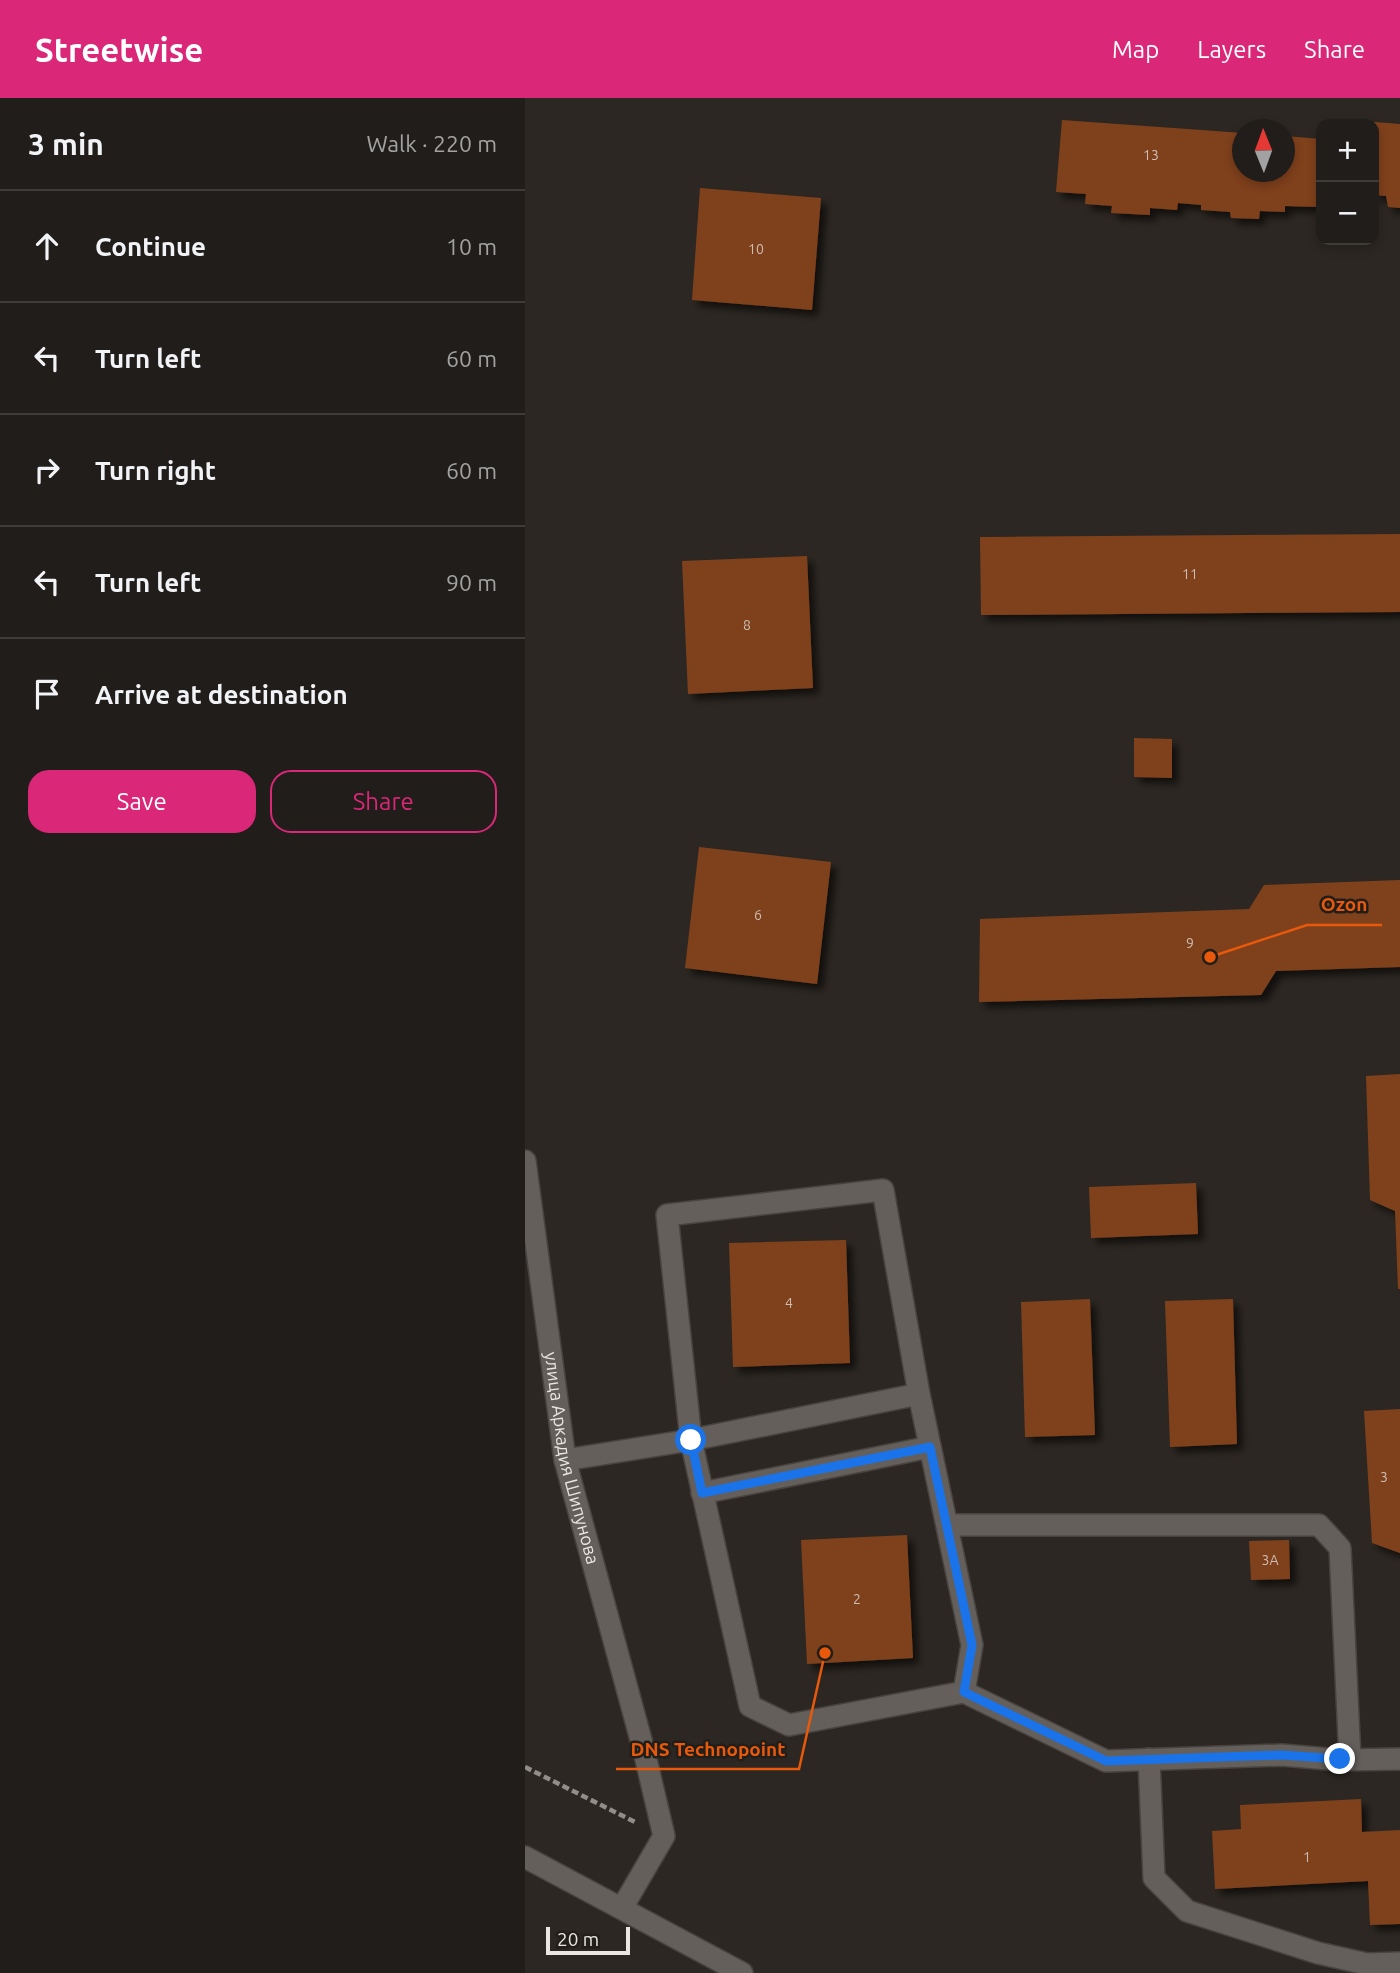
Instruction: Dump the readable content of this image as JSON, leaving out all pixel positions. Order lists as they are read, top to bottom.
{
  "streets": {
    "street": ["улица Аркадия Шипунова"]
  },
  "places": ["Ozon", "DNS Technopoint"],
  "house_numbers": [
    "13",
    "10",
    "11",
    "8",
    "6",
    "9",
    "4",
    "3",
    "3А",
    "2",
    "1"
  ],
  "scale_bar": "20 m",
  "north": "top",
  "page": {
    "header": "Streetwise",
    "nav": ["Map", "Layers", "Share"],
    "heading": ["3 min", "Walk · 220 m"],
    "map_buttons": ["+", "−"],
    "list": [
      ["Continue", "10 m"],
      ["Turn left", "60 m"],
      ["Turn right", "60 m"],
      ["Turn left", "90 m"],
      "Arrive at destination"
    ],
    "buttons": ["Save", "Share"],
    "scale": "20 m"
  }
}
